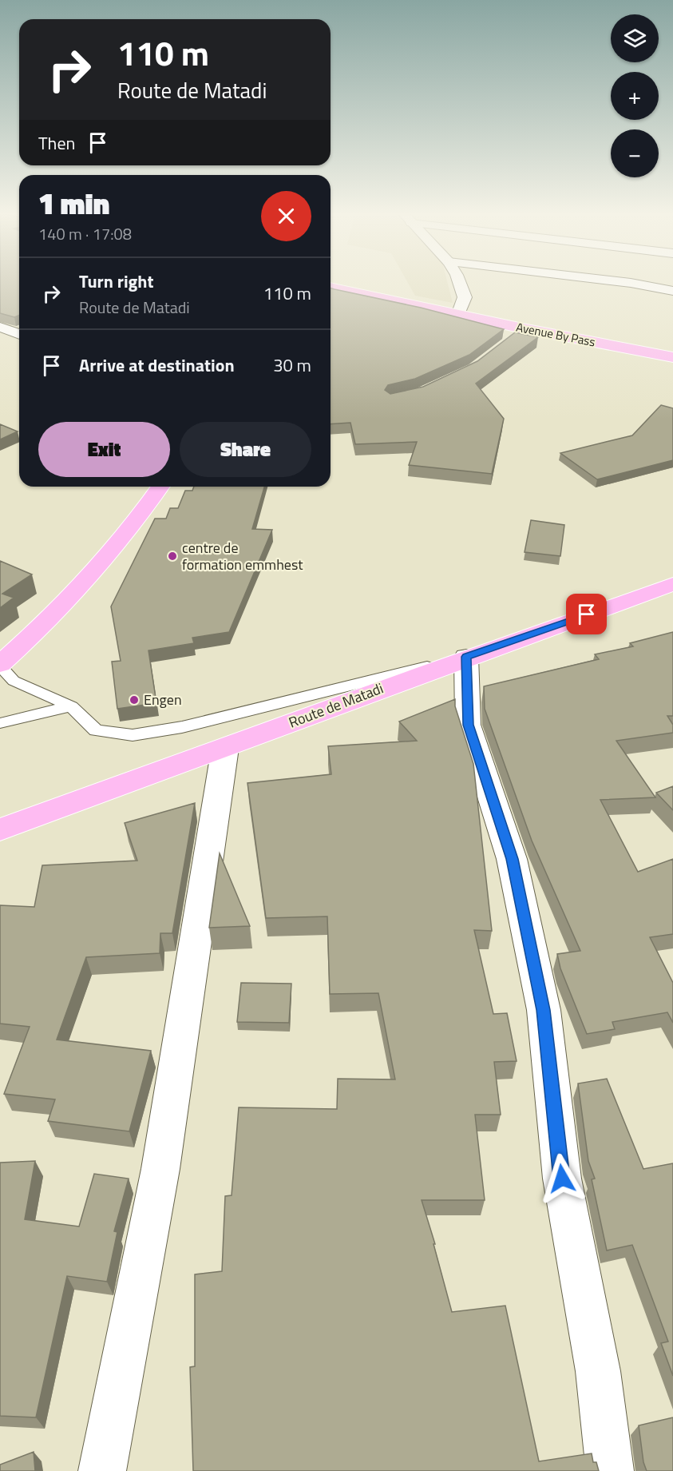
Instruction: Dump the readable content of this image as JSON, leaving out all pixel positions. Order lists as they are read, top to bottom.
{
  "streets": {
    "highway": ["Avenue By Pass", "Route de Matadi"]
  },
  "places": ["centre de formation emmhest", "Engen"],
  "page": {
    "map_buttons": ["+", "−"],
    "turn": ["110 m", "Route de Matadi"],
    "then": "Then",
    "heading": ["1 min", "140 m · 17:08"],
    "list": [
      {
        "name": "Turn right",
        "note": "Route de Matadi",
        "value": "110 m"
      },
      {
        "name": "Arrive at destination",
        "value": "30 m"
      }
    ],
    "buttons": ["Exit", "Share"]
  }
}
